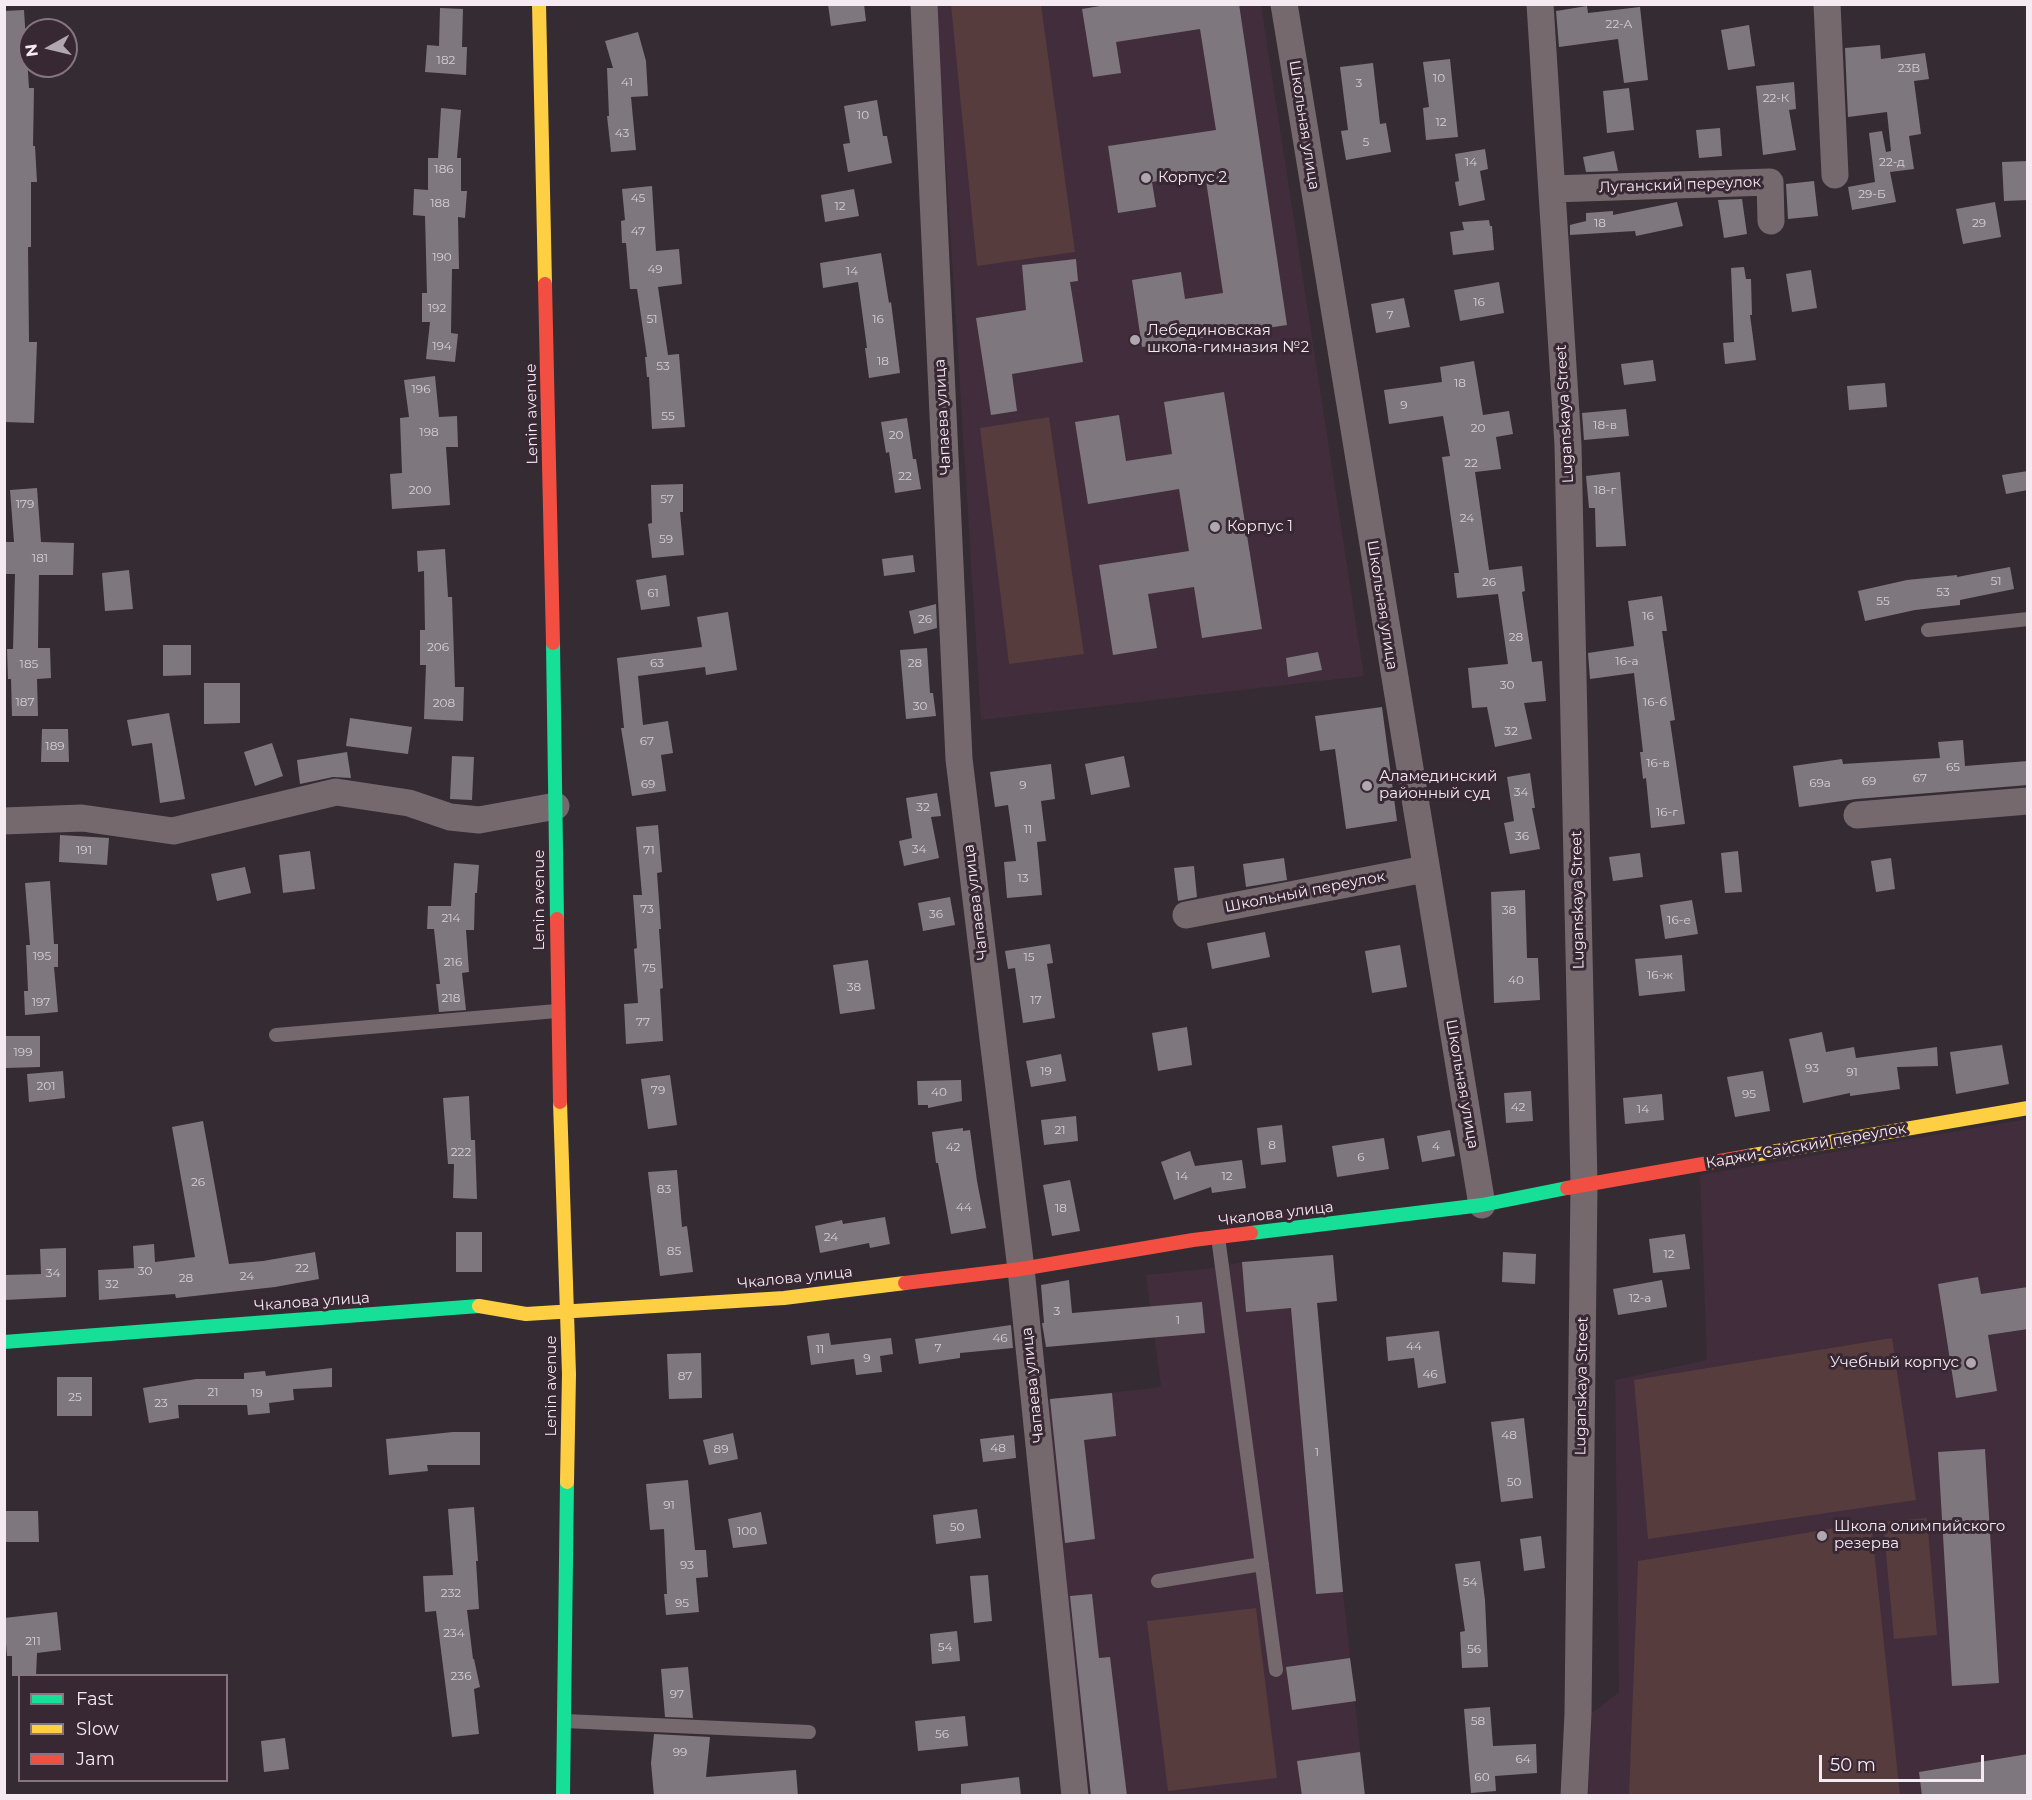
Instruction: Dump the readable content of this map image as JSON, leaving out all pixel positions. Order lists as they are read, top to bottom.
{
  "streets": {
    "street": [
      "Школьная улица",
      "Луганский переулок",
      "Lenin avenue",
      "Luganskaya Street",
      "Чапаева улица",
      "Школьный переулок",
      "Каджи-Сайский переулок",
      "Чкалова улица"
    ]
  },
  "crossings": [
    ["Школьная улица", "Школьный переулок"],
    ["Школьная улица", "Чкалова улица"],
    ["Луганский переулок", "Luganskaya Street"],
    ["Lenin avenue", "Чкалова улица"],
    ["Luganskaya Street", "Каджи-Сайский переулок"],
    ["Luganskaya Street", "Чкалова улица"],
    ["Чапаева улица", "Чкалова улица"],
    ["Каджи-Сайский переулок", "Чкалова улица"]
  ],
  "places": [
    "Корпус 2",
    "Лебединовская школа-гимназия №2",
    "Корпус 1",
    "Аламединский районный суд",
    "Учебный корпус",
    "Школа олимпийского резерва"
  ],
  "house_numbers": [
    "22-А",
    "182",
    "23В",
    "10",
    "41",
    "3",
    "22-К",
    "10",
    "12",
    "43",
    "5",
    "14",
    "22-д",
    "186",
    "29-Б",
    "45",
    "188",
    "12",
    "18",
    "29",
    "47",
    "190",
    "49",
    "14",
    "16",
    "192",
    "7",
    "51",
    "16",
    "194",
    "18",
    "53",
    "18",
    "196",
    "9",
    "55",
    "18-в",
    "20",
    "198",
    "20",
    "22",
    "22",
    "200",
    "18-г",
    "57",
    "179",
    "24",
    "59",
    "181",
    "51",
    "26",
    "53",
    "61",
    "55",
    "16",
    "26",
    "28",
    "206",
    "16-a",
    "63",
    "28",
    "185",
    "30",
    "187",
    "16-б",
    "208",
    "30",
    "32",
    "67",
    "189",
    "16-в",
    "65",
    "67",
    "69",
    "69a",
    "69",
    "9",
    "34",
    "32",
    "16-г",
    "11",
    "36",
    "34",
    "191",
    "71",
    "13",
    "73",
    "38",
    "36",
    "214",
    "16-е",
    "195",
    "15",
    "216",
    "75",
    "16-ж",
    "40",
    "38",
    "218",
    "17",
    "197",
    "77",
    "199",
    "93",
    "19",
    "91",
    "201",
    "79",
    "40",
    "95",
    "42",
    "14",
    "21",
    "8",
    "4",
    "42",
    "222",
    "6",
    "14",
    "12",
    "26",
    "83",
    "44",
    "18",
    "24",
    "85",
    "12",
    "22",
    "30",
    "34",
    "24",
    "28",
    "32",
    "12-а",
    "3",
    "1",
    "46",
    "44",
    "7",
    "11",
    "9",
    "46",
    "87",
    "21",
    "19",
    "25",
    "23",
    "48",
    "48",
    "89",
    "1",
    "50",
    "91",
    "50",
    "100",
    "93",
    "54",
    "232",
    "95",
    "234",
    "211",
    "54",
    "56",
    "236",
    "97",
    "58",
    "56",
    "99",
    "64",
    "60"
  ],
  "legend": ["Fast", "Slow", "Jam"],
  "scale_bar": "50 m",
  "north": "left"
}
